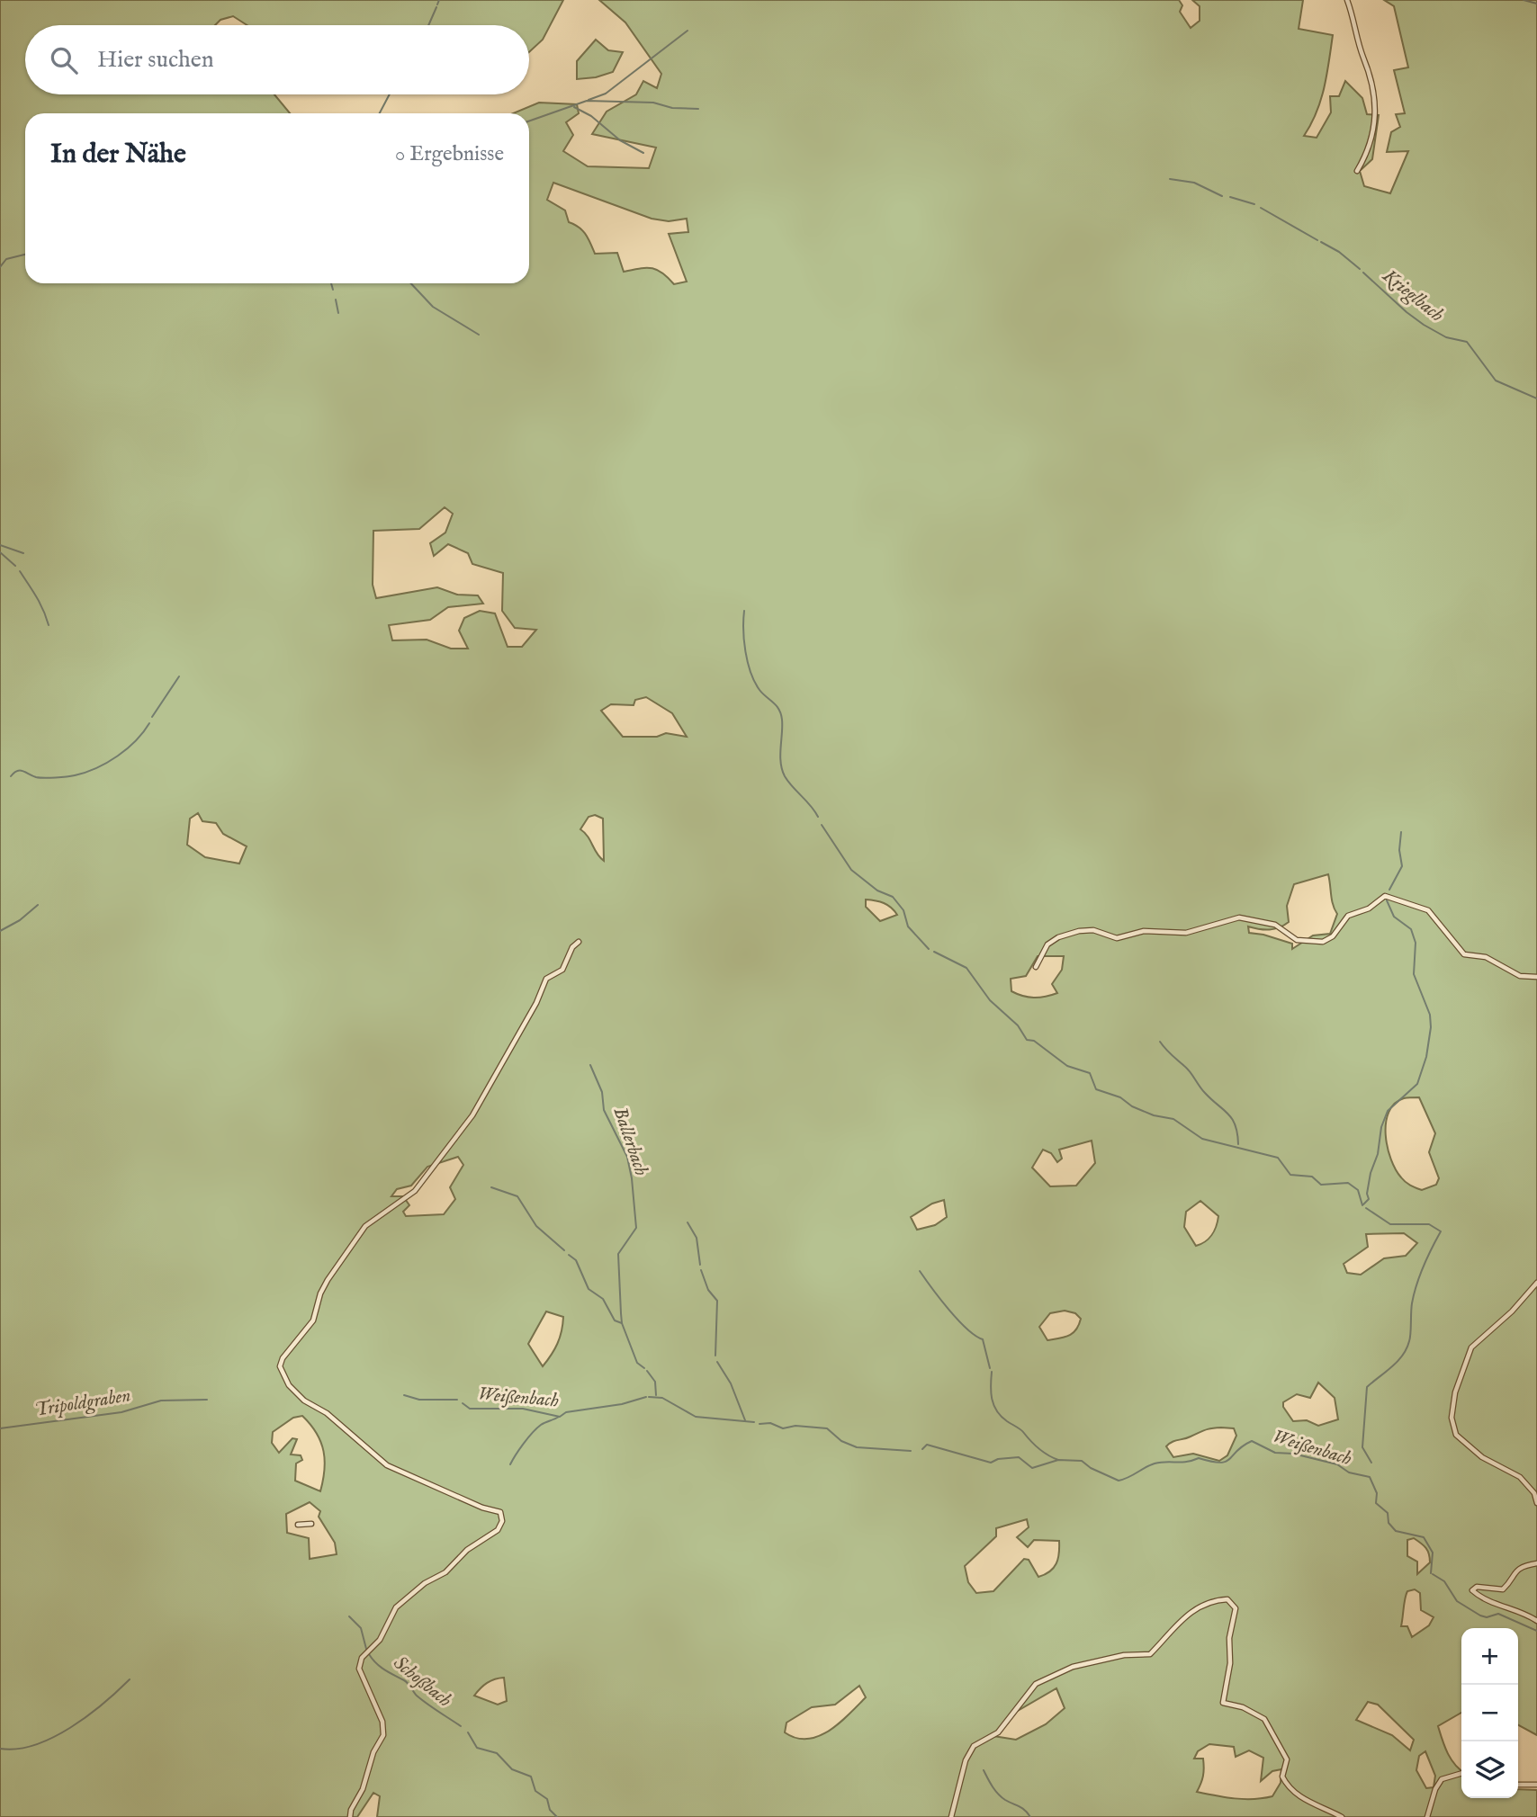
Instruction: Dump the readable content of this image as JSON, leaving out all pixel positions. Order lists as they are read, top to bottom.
{
  "water": [
    "Krieglbach",
    "Ballerbach",
    "Weißenbach",
    "Tripoldgraben",
    "Schoßbach"
  ],
  "page": {
    "search": "Hier suchen",
    "heading": ["In der Nähe", "0 Ergebnisse"],
    "map_buttons": ["+", "−"]
  }
}
